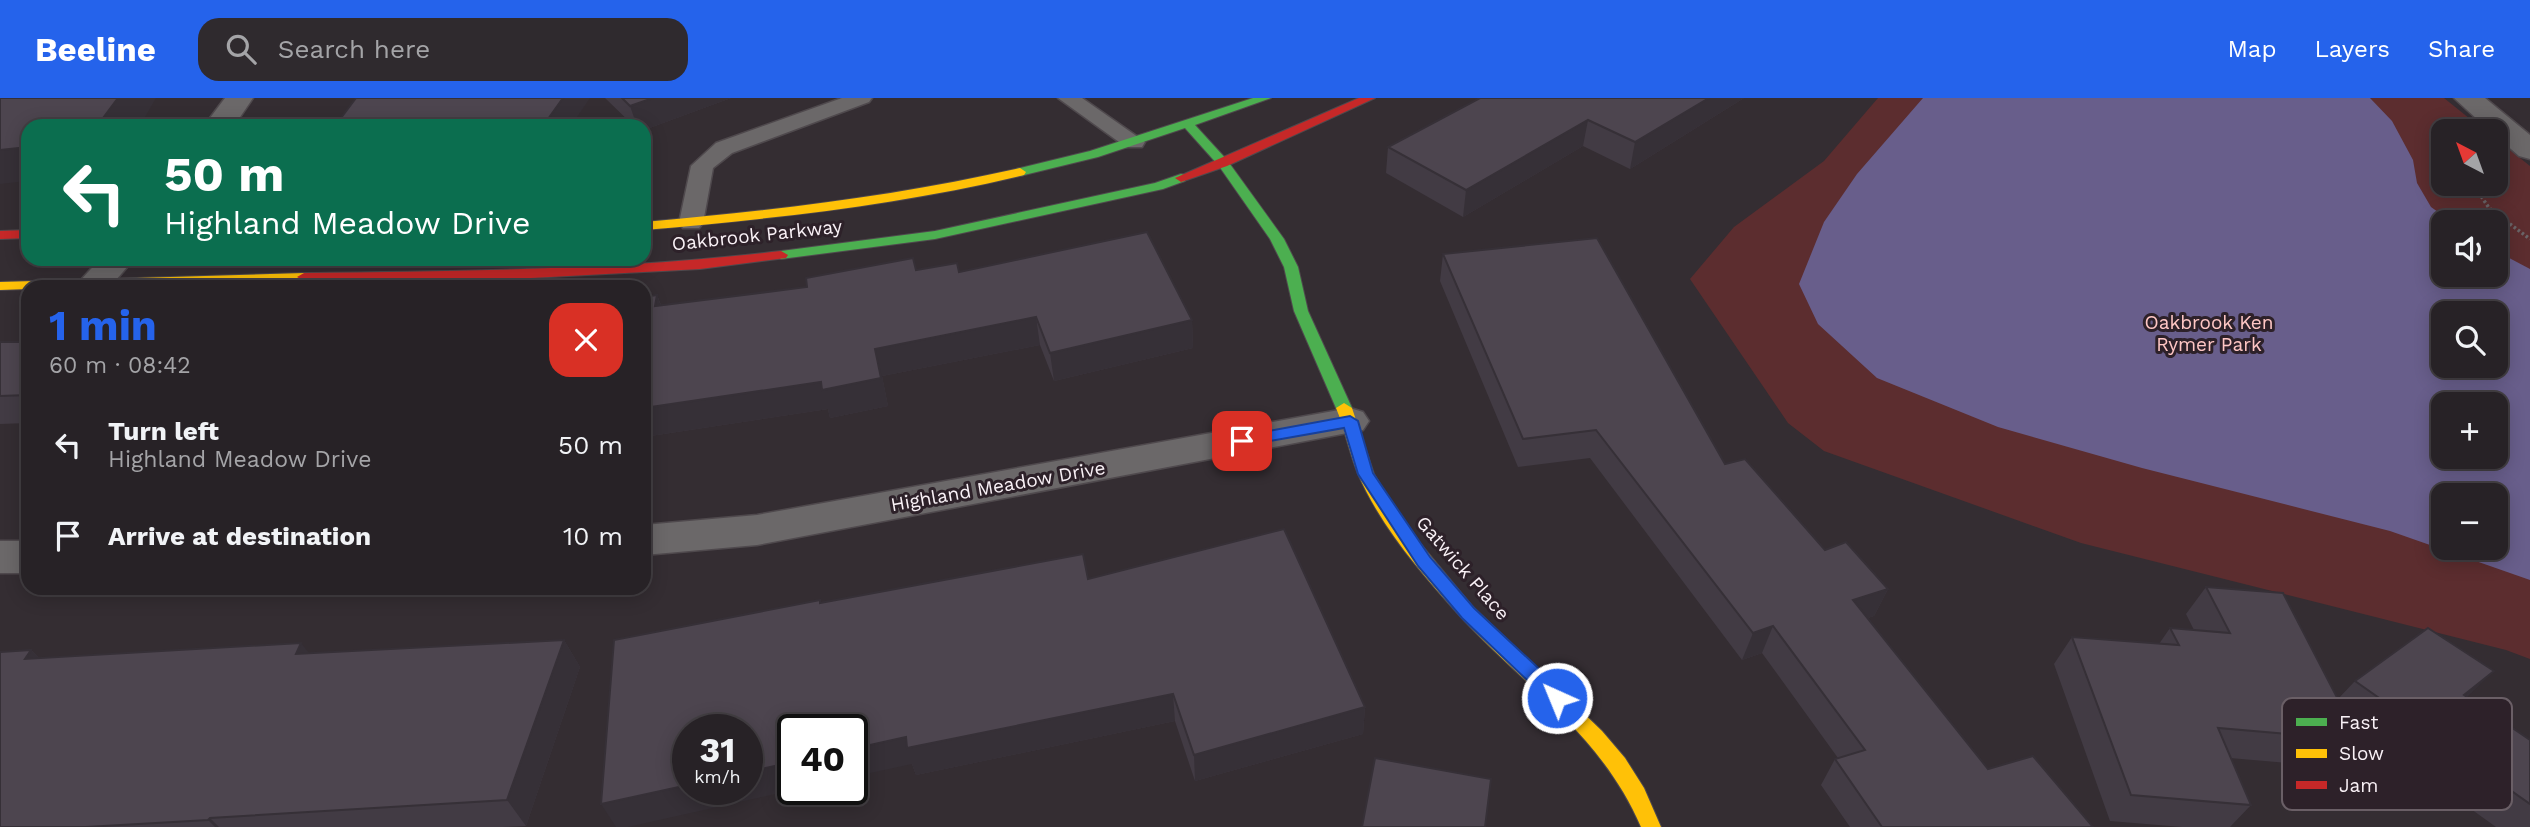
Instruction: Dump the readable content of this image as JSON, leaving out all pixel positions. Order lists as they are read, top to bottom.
{
  "streets": {
    "street": ["Oakbrook Parkway", "Highland Meadow Drive", "Gatwick Place"]
  },
  "crossings": [
    ["Oakbrook Parkway", "Gatwick Place"],
    ["Highland Meadow Drive", "Gatwick Place"]
  ],
  "parks": ["Oakbrook Ken Rymer Park"],
  "legend": ["Fast", "Slow", "Jam"],
  "north": "top left",
  "page": {
    "header": "Beeline",
    "search": "Search here",
    "nav": ["Map", "Layers", "Share"],
    "map_buttons": ["+", "−"],
    "turn": ["50 m", "Highland Meadow Drive"],
    "heading": ["1 min", "60 m · 08:42"],
    "list": [
      {
        "name": "Turn left",
        "note": "Highland Meadow Drive",
        "value": "50 m"
      },
      {
        "name": "Arrive at destination",
        "value": "10 m"
      }
    ],
    "speed": "31 km/h",
    "limit": "40"
  }
}
